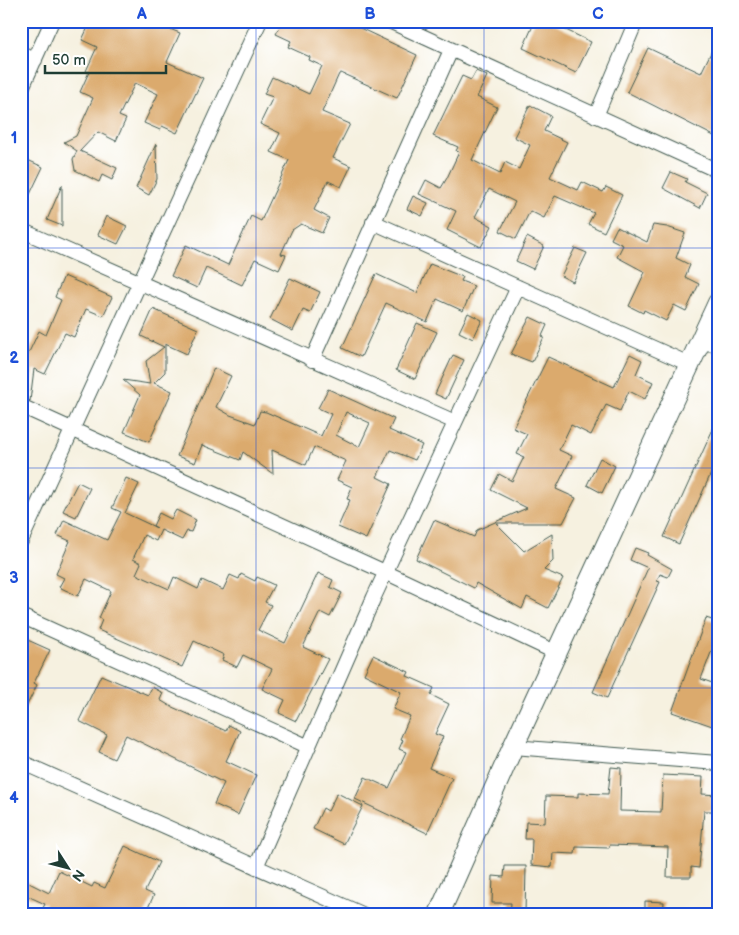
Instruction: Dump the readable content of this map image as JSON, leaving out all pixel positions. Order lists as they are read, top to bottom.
{
  "scale_bar": "50 m",
  "north": "bottom right",
  "grid": {
    "columns": ["A", "B", "C"],
    "rows": [
      "1",
      "2",
      "3",
      "4"
    ]
  }
}
